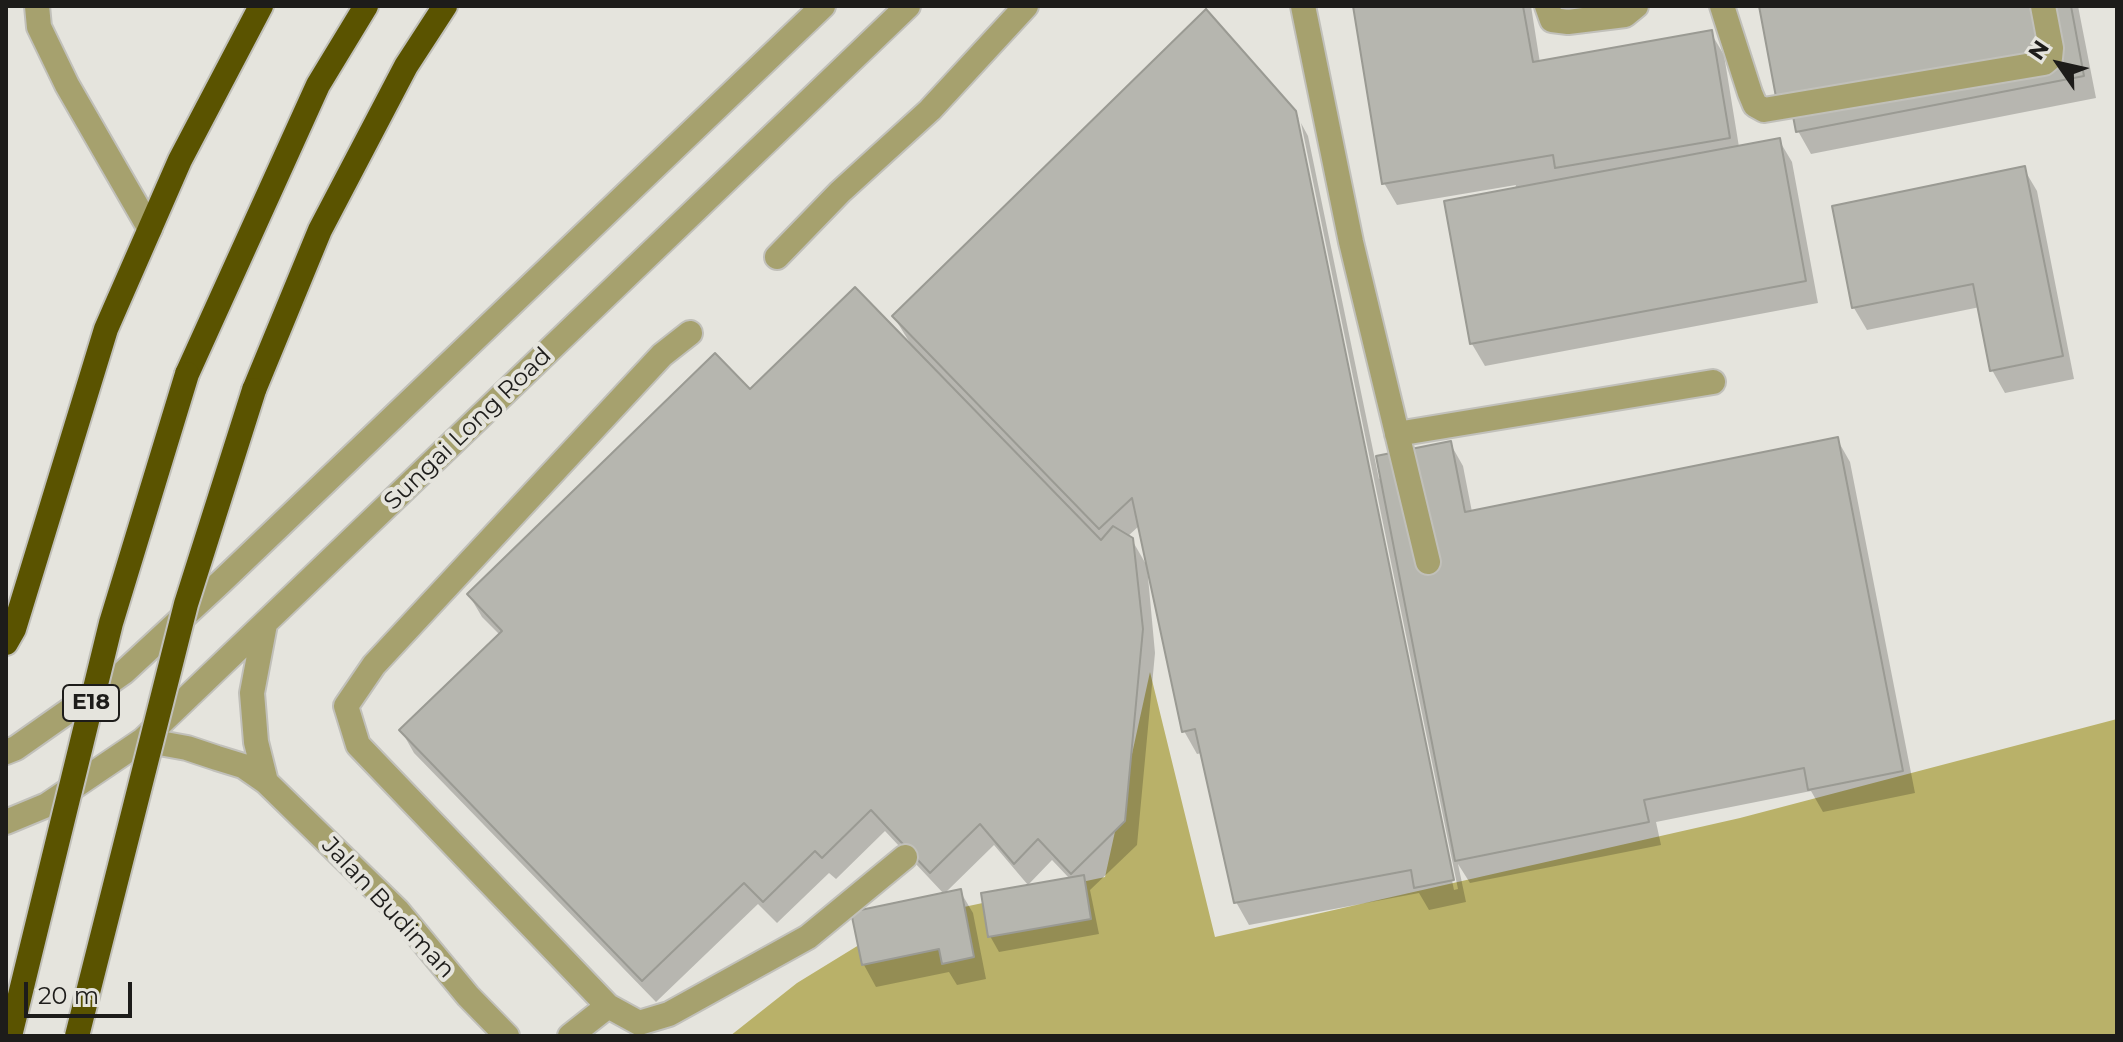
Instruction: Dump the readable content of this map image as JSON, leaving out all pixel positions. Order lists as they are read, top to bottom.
{
  "streets": {
    "highway": ["E18"],
    "street": ["Sungai Long Road", "Jalan Budiman"]
  },
  "crossings": [
    ["Sungai Long Road", "Jalan Budiman"]
  ],
  "scale_bar": "20 m",
  "north": "top left"
}
